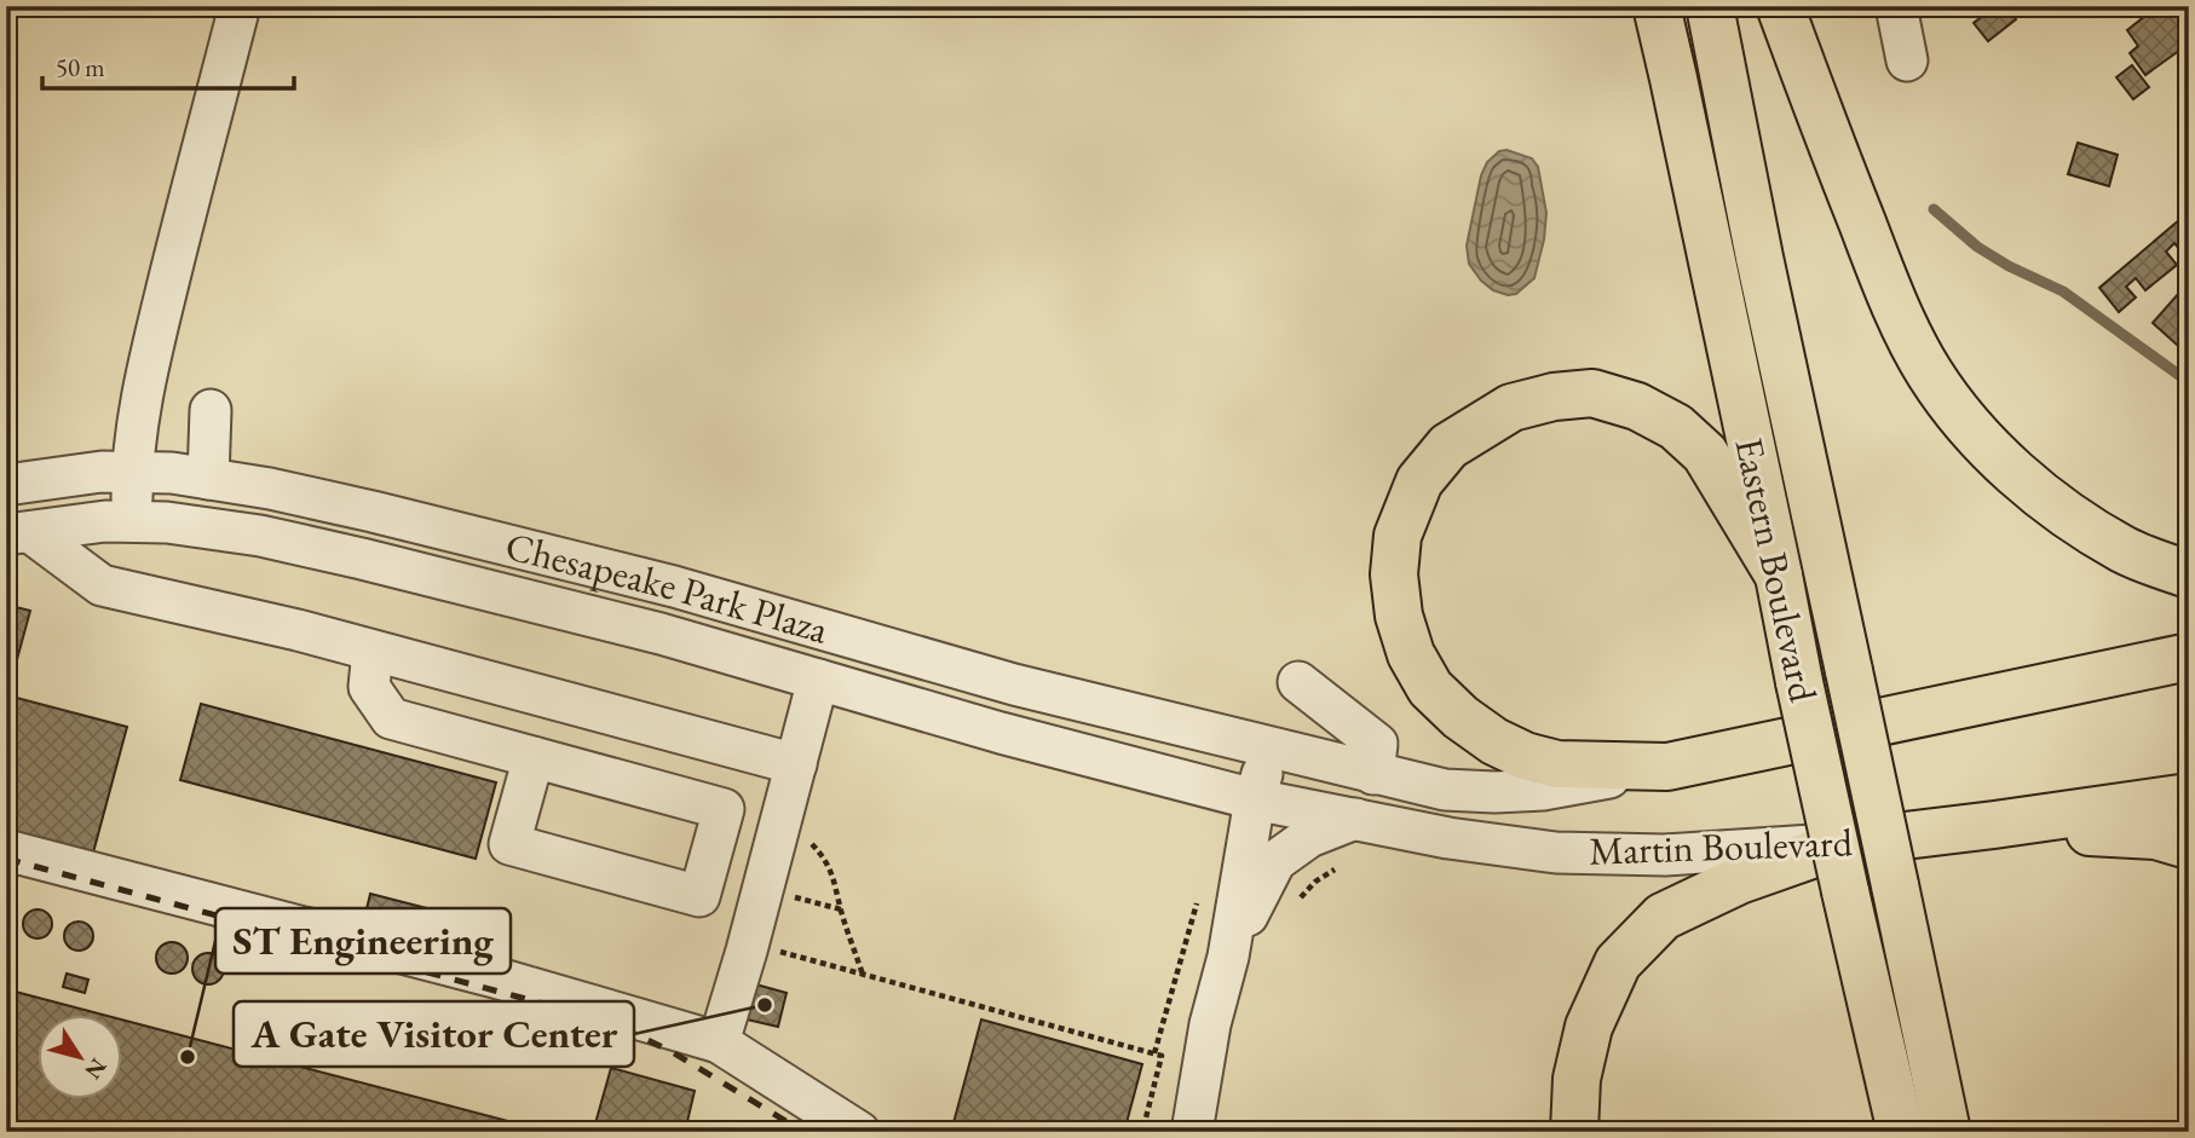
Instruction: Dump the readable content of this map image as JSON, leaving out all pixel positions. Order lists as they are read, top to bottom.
{
  "streets": {
    "main road": ["Eastern Boulevard", "Martin Boulevard"],
    "street": ["Chesapeake Park Plaza"]
  },
  "crossings": [
    ["Chesapeake Park Plaza", "Martin Boulevard"]
  ],
  "places": ["A Gate Visitor Center", "ST Engineering"],
  "scale_bar": "50 m",
  "north": "bottom right"
}
